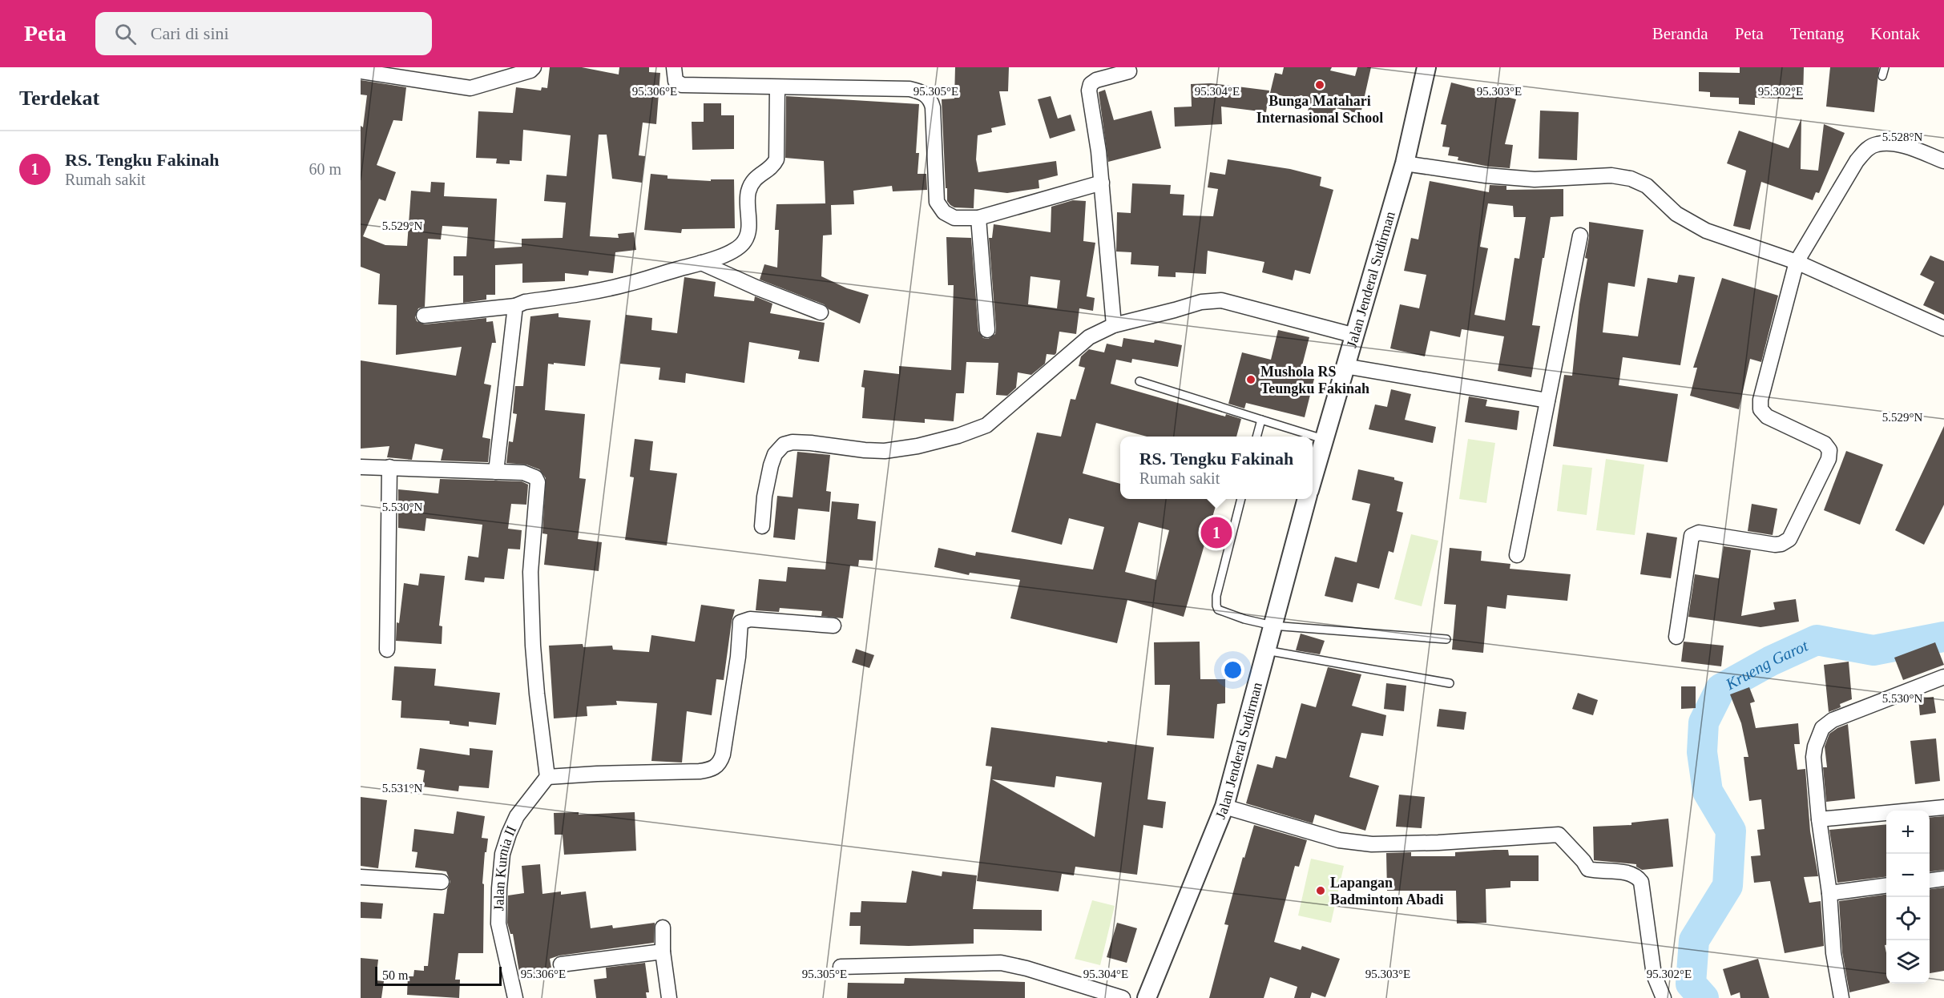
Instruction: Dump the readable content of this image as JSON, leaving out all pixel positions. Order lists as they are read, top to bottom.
{
  "streets": {
    "street": ["Jalan Jenderal Sudirman", "Jalan Kurnia II"]
  },
  "water": ["Krueng Garot"],
  "places": ["Bunga Matahari Internasional School", "Mushola RS Teungku Fakinah", "Lapangan Badmintom Abadi"],
  "scale_bar": "50 m",
  "page": {
    "header": "Peta",
    "search": "Cari di sini",
    "nav": [
      "Beranda",
      "Peta",
      "Tentang",
      "Kontak"
    ],
    "heading": "Terdekat",
    "list": [
      {
        "mark": "1",
        "name": "RS. Tengku Fakinah",
        "note": "Rumah sakit",
        "value": "60 m"
      }
    ],
    "popup": ["RS. Tengku Fakinah", "Rumah sakit"],
    "pins": "1",
    "map_buttons": ["+", "−"],
    "scale": "50 m"
  },
  "coordinates": [
    "95.306°E",
    "95.305°E",
    "95.304°E",
    "95.303°E",
    "95.302°E",
    "5.528°N",
    "5.529°N",
    "5.530°N",
    "5.531°N"
  ]
}
